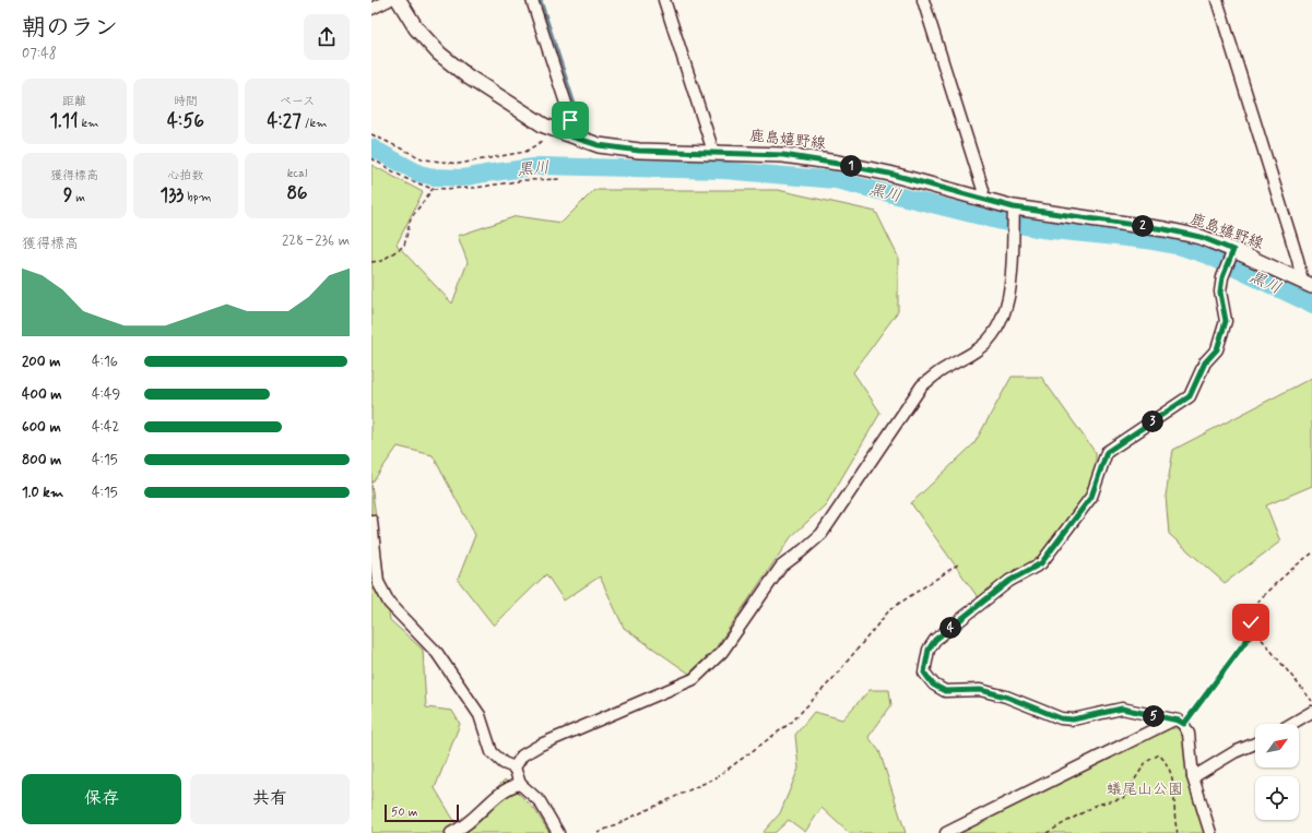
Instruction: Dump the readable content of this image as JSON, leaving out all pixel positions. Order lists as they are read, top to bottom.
{
  "streets": {
    "main road": ["鹿島嬉野線"]
  },
  "water": ["黒川"],
  "parks": ["蟻尾山公園"],
  "scale_bar": "50 m",
  "north": "top right",
  "page": {
    "heading": ["朝のラン", "07:48"],
    "stats": [
      ["距離", "1.11 km"],
      ["時間", "4:56"],
      ["ペース", "4:27 /km"],
      ["獲得標高", "9 m"],
      ["心拍数", "133 bpm"],
      ["kcal", "86"]
    ],
    "pins": [
      "1",
      "2",
      "3",
      "4",
      "5"
    ],
    "chart": ["獲得標高", "228–236 m"],
    "list": [
      {
        "name": "200 m",
        "note": "4:16"
      },
      {
        "name": "400 m",
        "note": "4:49"
      },
      {
        "name": "600 m",
        "note": "4:42"
      },
      {
        "name": "800 m",
        "note": "4:15"
      },
      {
        "name": "1.0 km",
        "note": "4:15"
      }
    ],
    "buttons": ["保存", "共有"],
    "scale": "50 m"
  }
}
